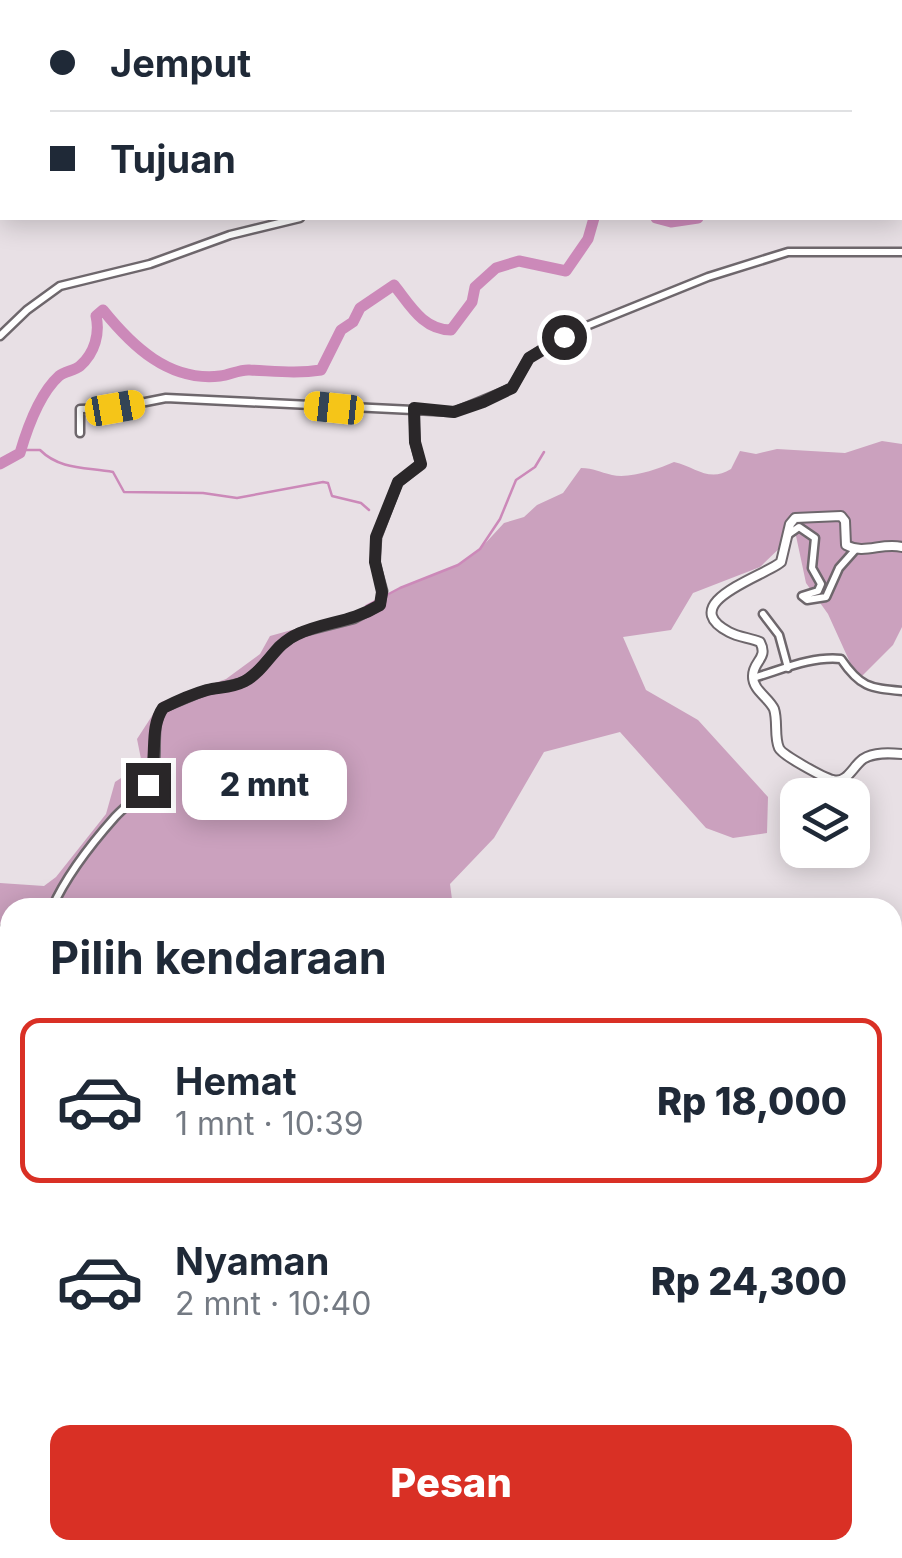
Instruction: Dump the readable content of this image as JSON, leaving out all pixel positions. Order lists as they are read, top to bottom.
{
  "page": {
    "banner": ["Jemput", "Tujuan"],
    "bubble": "2 mnt",
    "heading": "Pilih kendaraan",
    "list": [
      {
        "name": "Hemat",
        "note": "1 mnt · 10:39",
        "value": "Rp 18,000"
      },
      {
        "name": "Nyaman",
        "note": "2 mnt · 10:40",
        "value": "Rp 24,300"
      }
    ],
    "buttons": "Pesan"
  }
}
